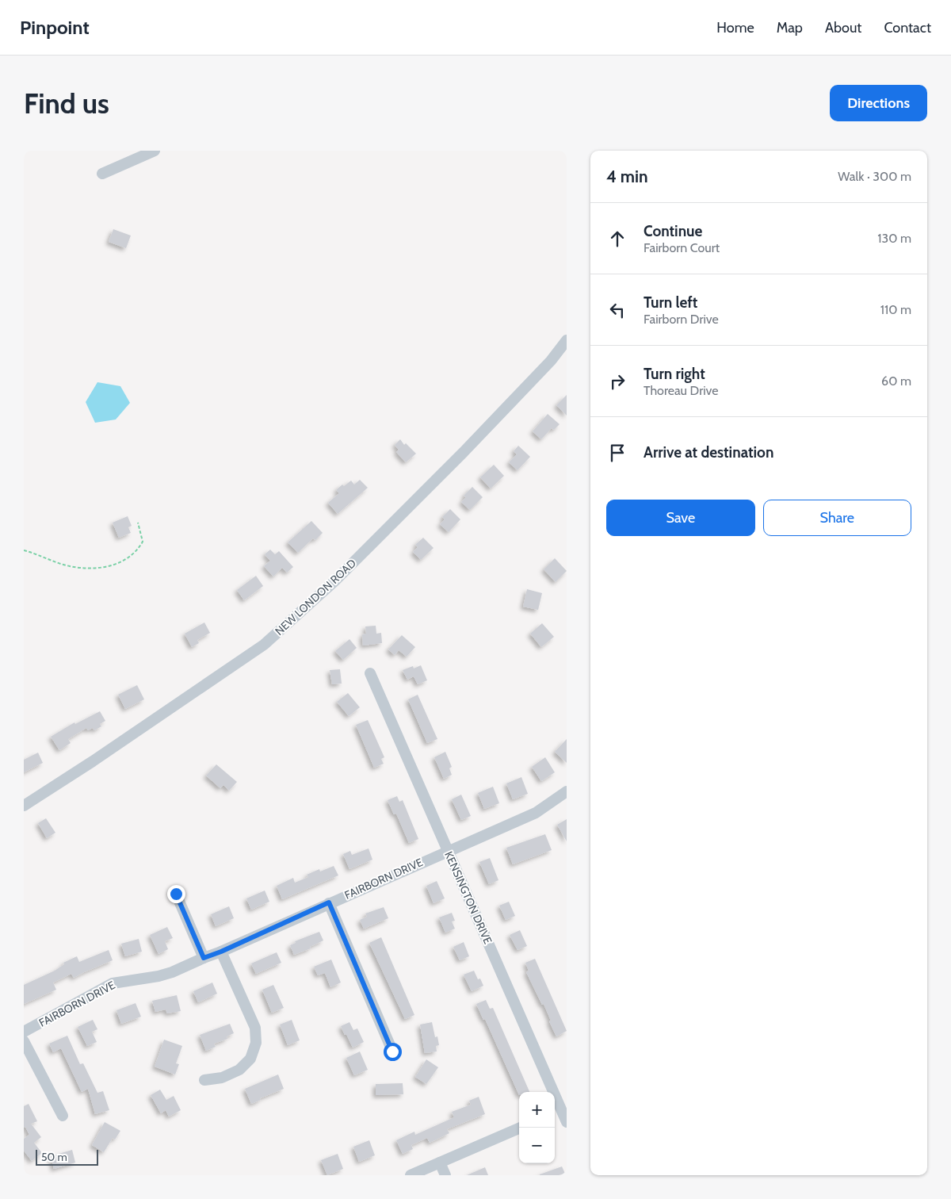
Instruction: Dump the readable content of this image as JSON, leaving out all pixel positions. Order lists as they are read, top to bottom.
{
  "streets": {
    "street": ["NEW LONDON ROAD", "FAIRBORN DRIVE", "KENSINGTON DRIVE"]
  },
  "crossings": [
    ["FAIRBORN DRIVE", "KENSINGTON DRIVE"]
  ],
  "scale_bar": "50 m",
  "page": {
    "header": "Pinpoint",
    "nav": [
      "Home",
      "Map",
      "About",
      "Contact"
    ],
    "buttons": [
      "Directions",
      ["Save", "Share"]
    ],
    "title": "Find us",
    "heading": ["4 min", "Walk · 300 m"],
    "list": [
      ["Continue", "Fairborn Court", "130 m"],
      ["Turn left", "Fairborn Drive", "110 m"],
      ["Turn right", "Thoreau Drive", "60 m"],
      "Arrive at destination"
    ],
    "map_buttons": ["+", "−"],
    "scale": "50 m"
  }
}
